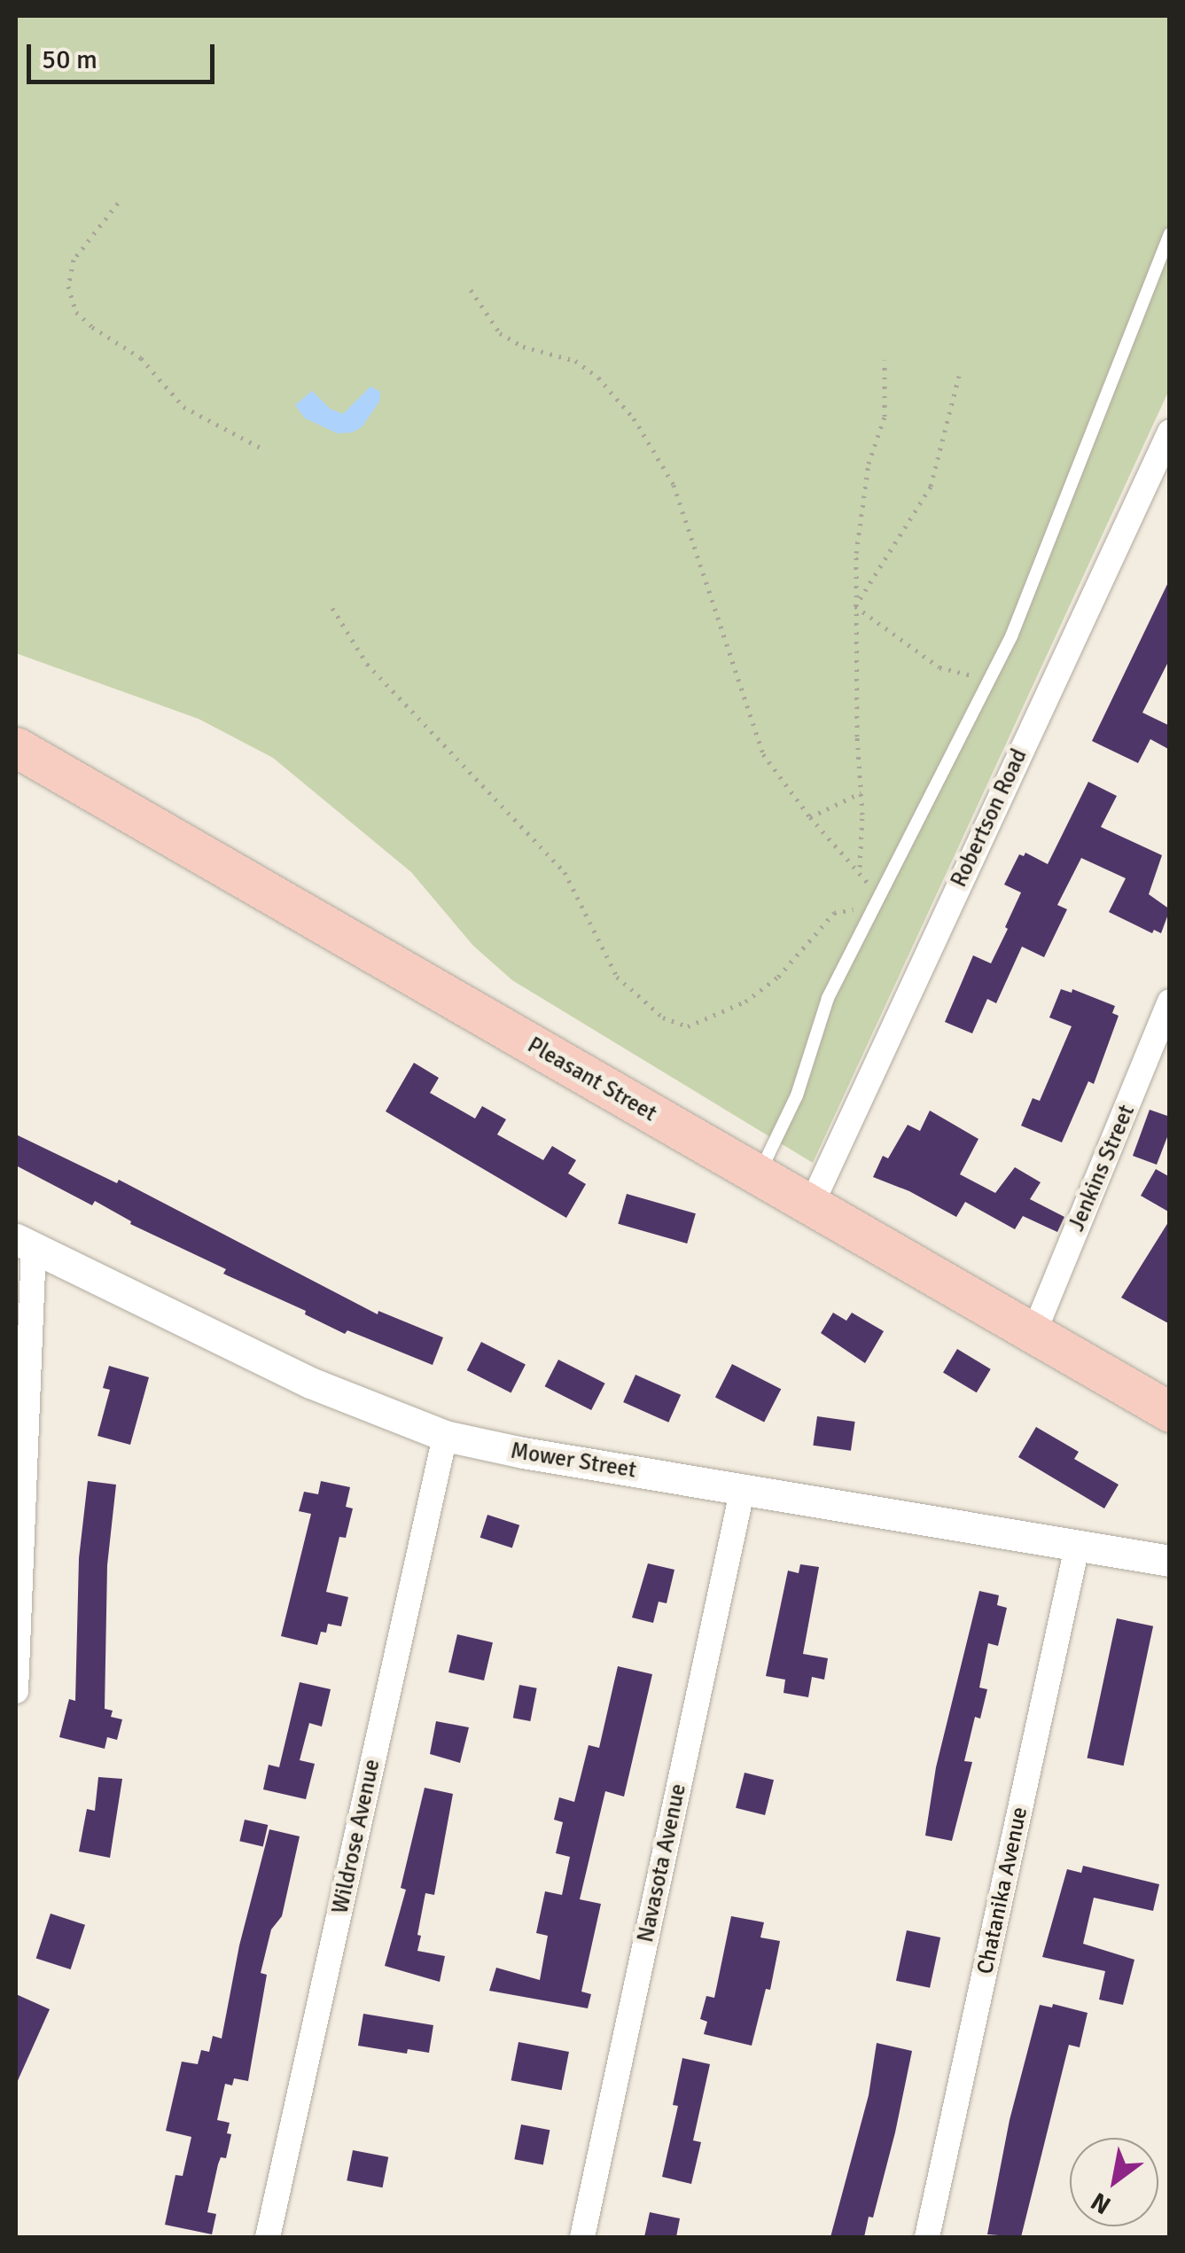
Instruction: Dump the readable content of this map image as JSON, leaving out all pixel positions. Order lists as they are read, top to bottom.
{
  "streets": {
    "main road": ["Pleasant Street"],
    "street": [
      "Robertson Road",
      "Jenkins Street",
      "Mower Street",
      "Wildrose Avenue",
      "Navasota Avenue",
      "Chatanika Avenue"
    ]
  },
  "crossings": [
    ["Robertson Road", "Pleasant Street"],
    ["Pleasant Street", "Jenkins Street"],
    ["Mower Street", "Wildrose Avenue"],
    ["Mower Street", "Navasota Avenue"],
    ["Mower Street", "Chatanika Avenue"]
  ],
  "scale_bar": "50 m",
  "north": "bottom left"
}
